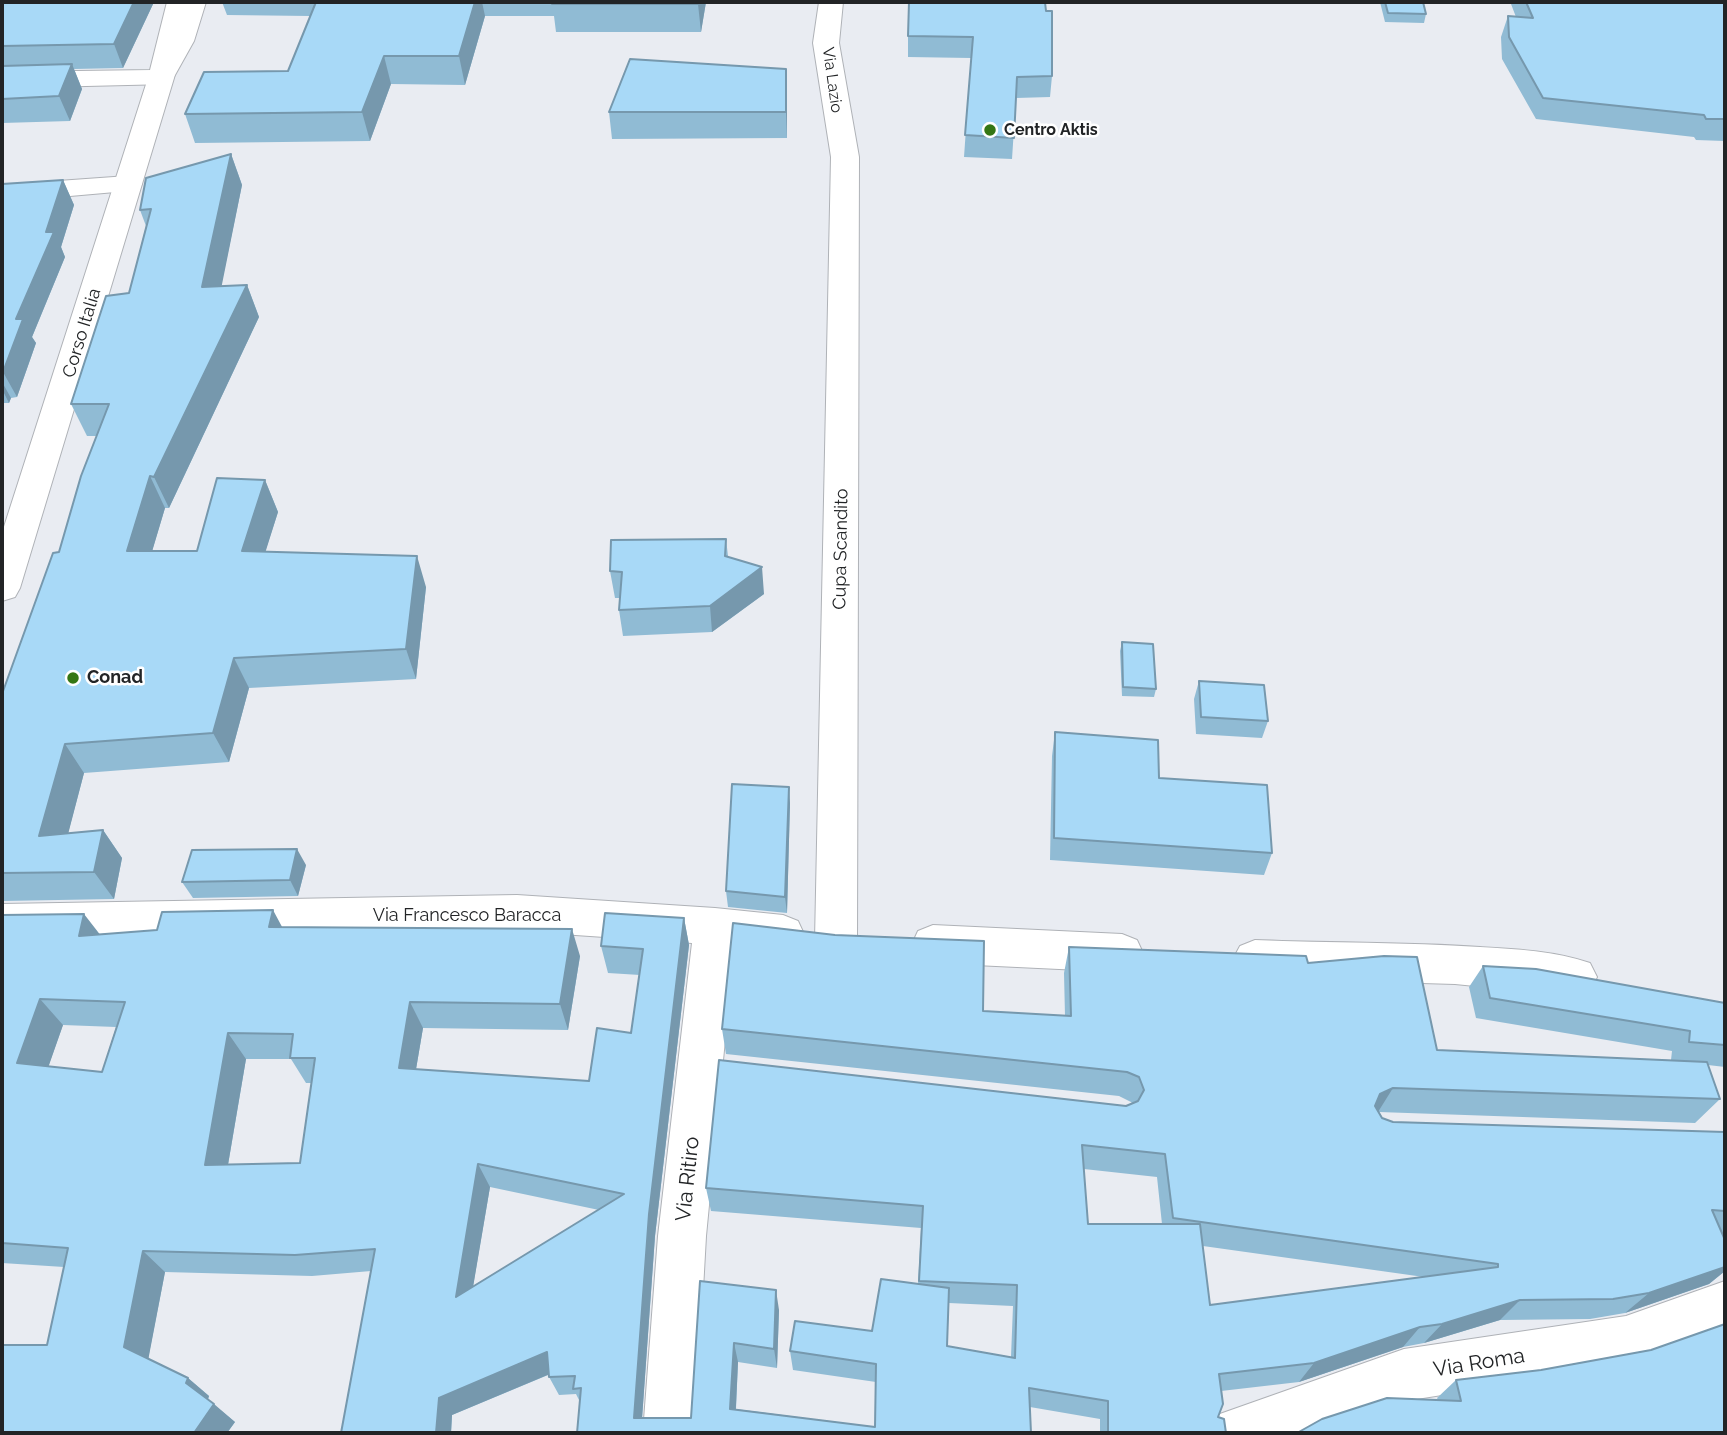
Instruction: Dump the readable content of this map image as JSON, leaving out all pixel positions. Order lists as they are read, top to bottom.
{
  "streets": {
    "street": [
      "Via Lazio",
      "Corso Italia",
      "Cupa Scandito",
      "Via Francesco Baracca",
      "Via Ritiro",
      "Via Roma"
    ]
  },
  "crossings": [
    ["Via Lazio", "Cupa Scandito"],
    ["Cupa Scandito", "Via Francesco Baracca"],
    ["Via Francesco Baracca", "Via Ritiro"]
  ],
  "places": ["Centro Aktis", "Conad"]
}
